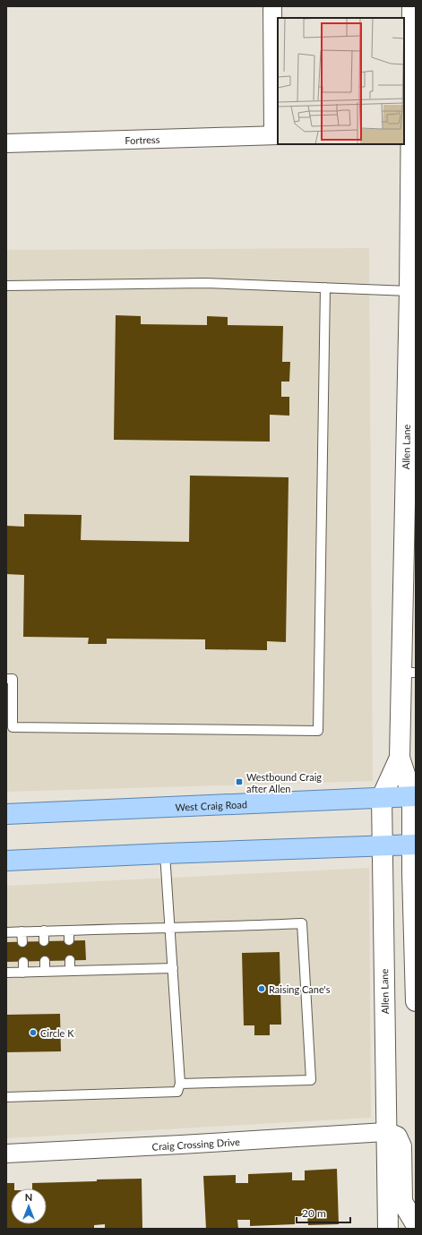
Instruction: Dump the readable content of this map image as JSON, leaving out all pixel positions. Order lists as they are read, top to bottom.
{
  "streets": {
    "main road": ["Allen Lane", "West Craig Road"],
    "street": ["Fortress", "Craig Crossing Drive"]
  },
  "crossings": [
    ["Allen Lane", "West Craig Road"],
    ["Allen Lane", "Craig Crossing Drive"]
  ],
  "places": {
    "transit": ["Westbound Craig after Allen"],
    "other": ["Raising Cane's", "Circle K"]
  },
  "scale_bar": "20 m",
  "north": "top"
}
